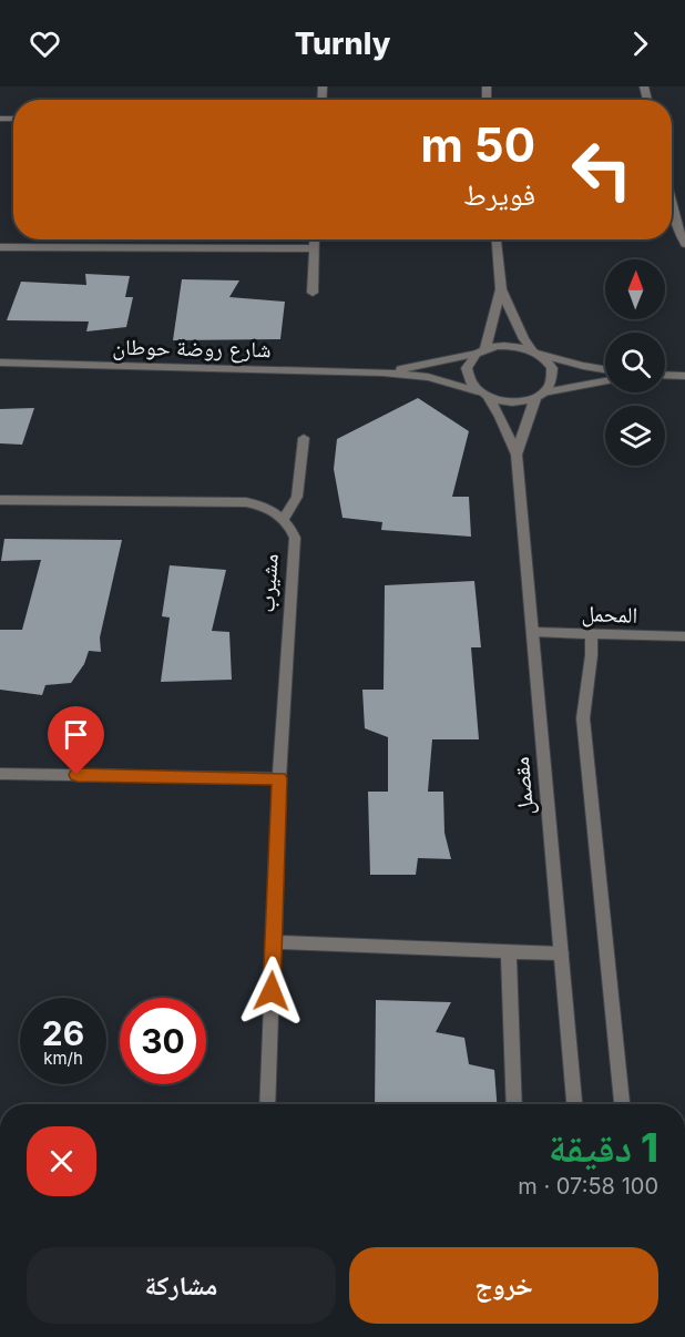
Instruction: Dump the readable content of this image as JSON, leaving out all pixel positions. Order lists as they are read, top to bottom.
{
  "streets": {
    "street": [
      "شارع روضة حوطان",
      "مشيرب",
      "المحمل",
      "مقصمل"
    ]
  },
  "crossings": [
    ["شارع روضة حوطان", "مقصمل"],
    ["المحمل", "مقصمل"]
  ],
  "north": "top",
  "page": {
    "header": "Turnly",
    "turn": ["50 m", "فويرط"],
    "speed": "26 km/h",
    "limit": "30",
    "heading": ["1 دقيقة", "100 m · 07:58"],
    "buttons": ["خروج", "مشاركة"]
  }
}
